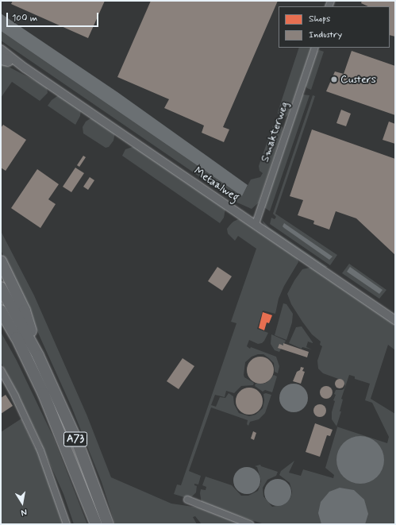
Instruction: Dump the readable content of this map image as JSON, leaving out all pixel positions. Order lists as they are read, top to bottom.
{
  "streets": {
    "highway": ["A73"],
    "street": ["Smakterweg", "Metaalweg"]
  },
  "crossings": [
    ["Smakterweg", "Metaalweg"]
  ],
  "places": ["Custers"],
  "legend": ["Shops", "Industry"],
  "scale_bar": "100 m",
  "north": "bottom"
}
